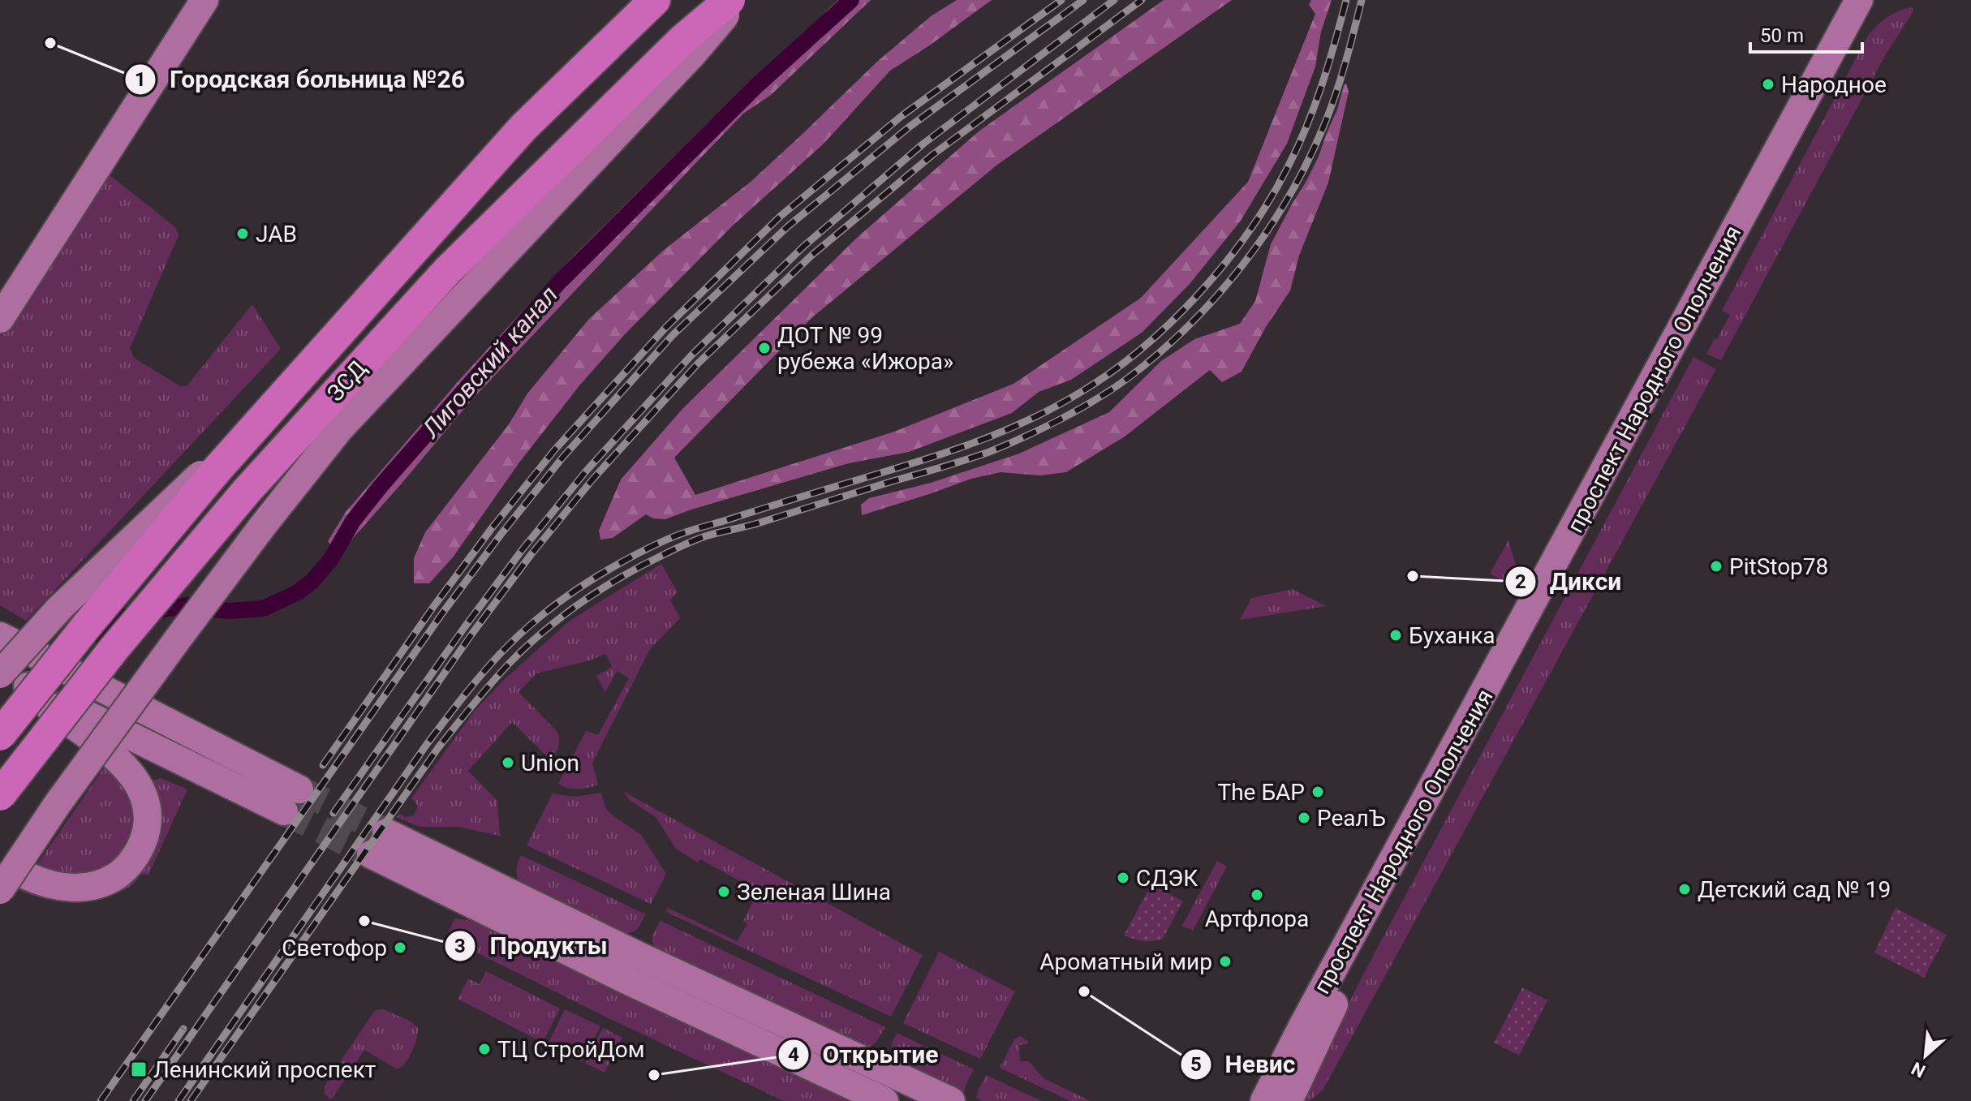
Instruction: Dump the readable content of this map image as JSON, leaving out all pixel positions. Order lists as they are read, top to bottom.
{
  "streets": {
    "highway": ["ЗСД"],
    "main road": ["проспект Народного Ополчения"]
  },
  "water": ["Лиговский канал"],
  "places": {
    "other": [
      "Городская больница №26",
      "Народное",
      "JAB",
      "ДОТ № 99 рубежа «Ижора»",
      "PitStop78",
      "Дикси",
      "Буханка",
      "Union",
      "The БАР",
      "РеалЪ",
      "СДЭК",
      "Детский сад № 19",
      "Зеленая Шина",
      "Артфлора",
      "Продукты",
      "Светофор",
      "Ароматный мир",
      "Невис",
      "ТЦ СтройДом",
      "Открытие"
    ],
    "transit": ["Ленинский проспект"]
  },
  "scale_bar": "50 m",
  "north": "bottom left"
}
